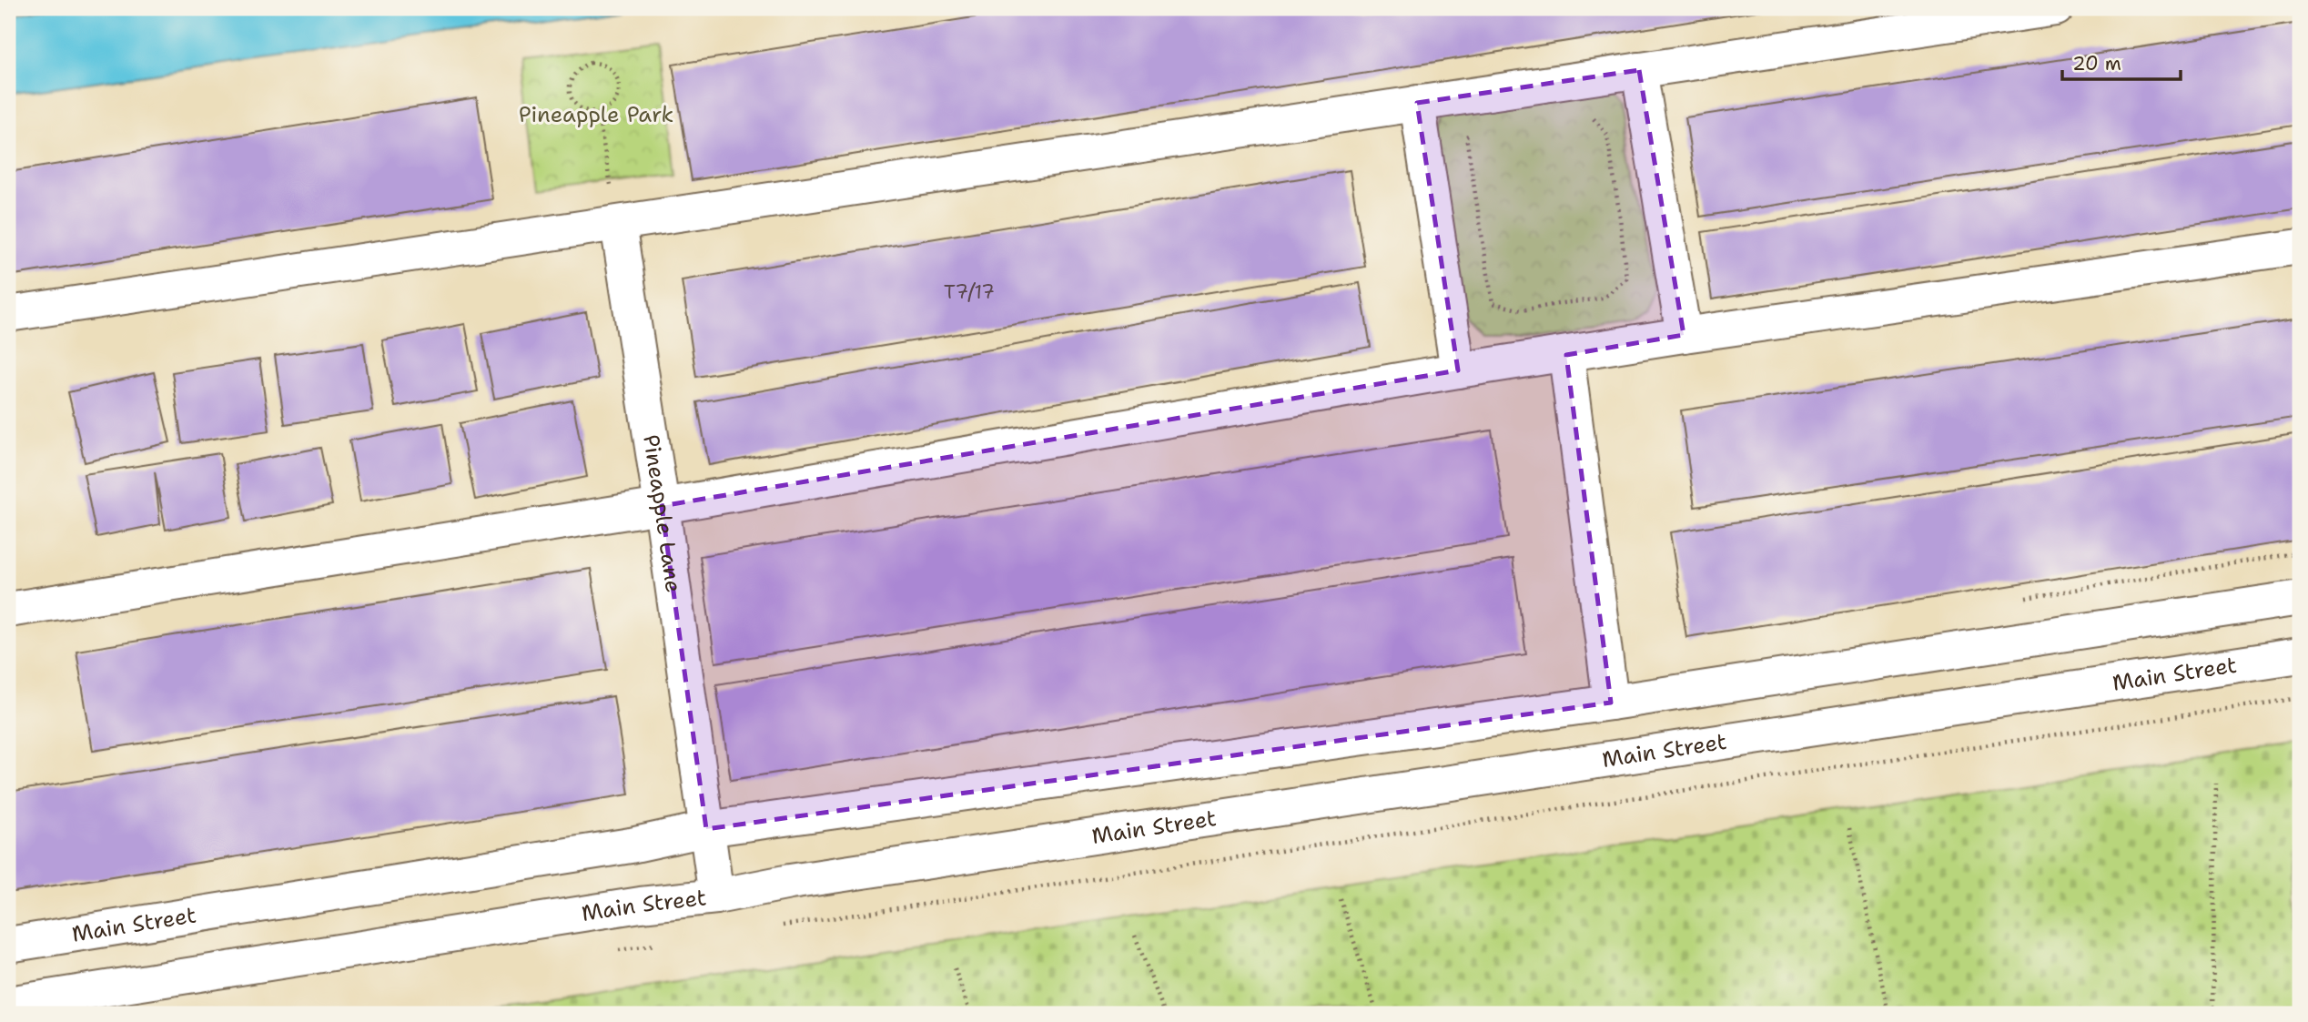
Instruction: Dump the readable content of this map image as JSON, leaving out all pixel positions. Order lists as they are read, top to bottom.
{
  "streets": {
    "street": ["Pineapple Lane", "Main Street"]
  },
  "crossings": [
    ["Pineapple Lane", "Main Street"]
  ],
  "parks": ["Pineapple Park"],
  "house_numbers": ["T7/17"],
  "scale_bar": "20 m"
}
